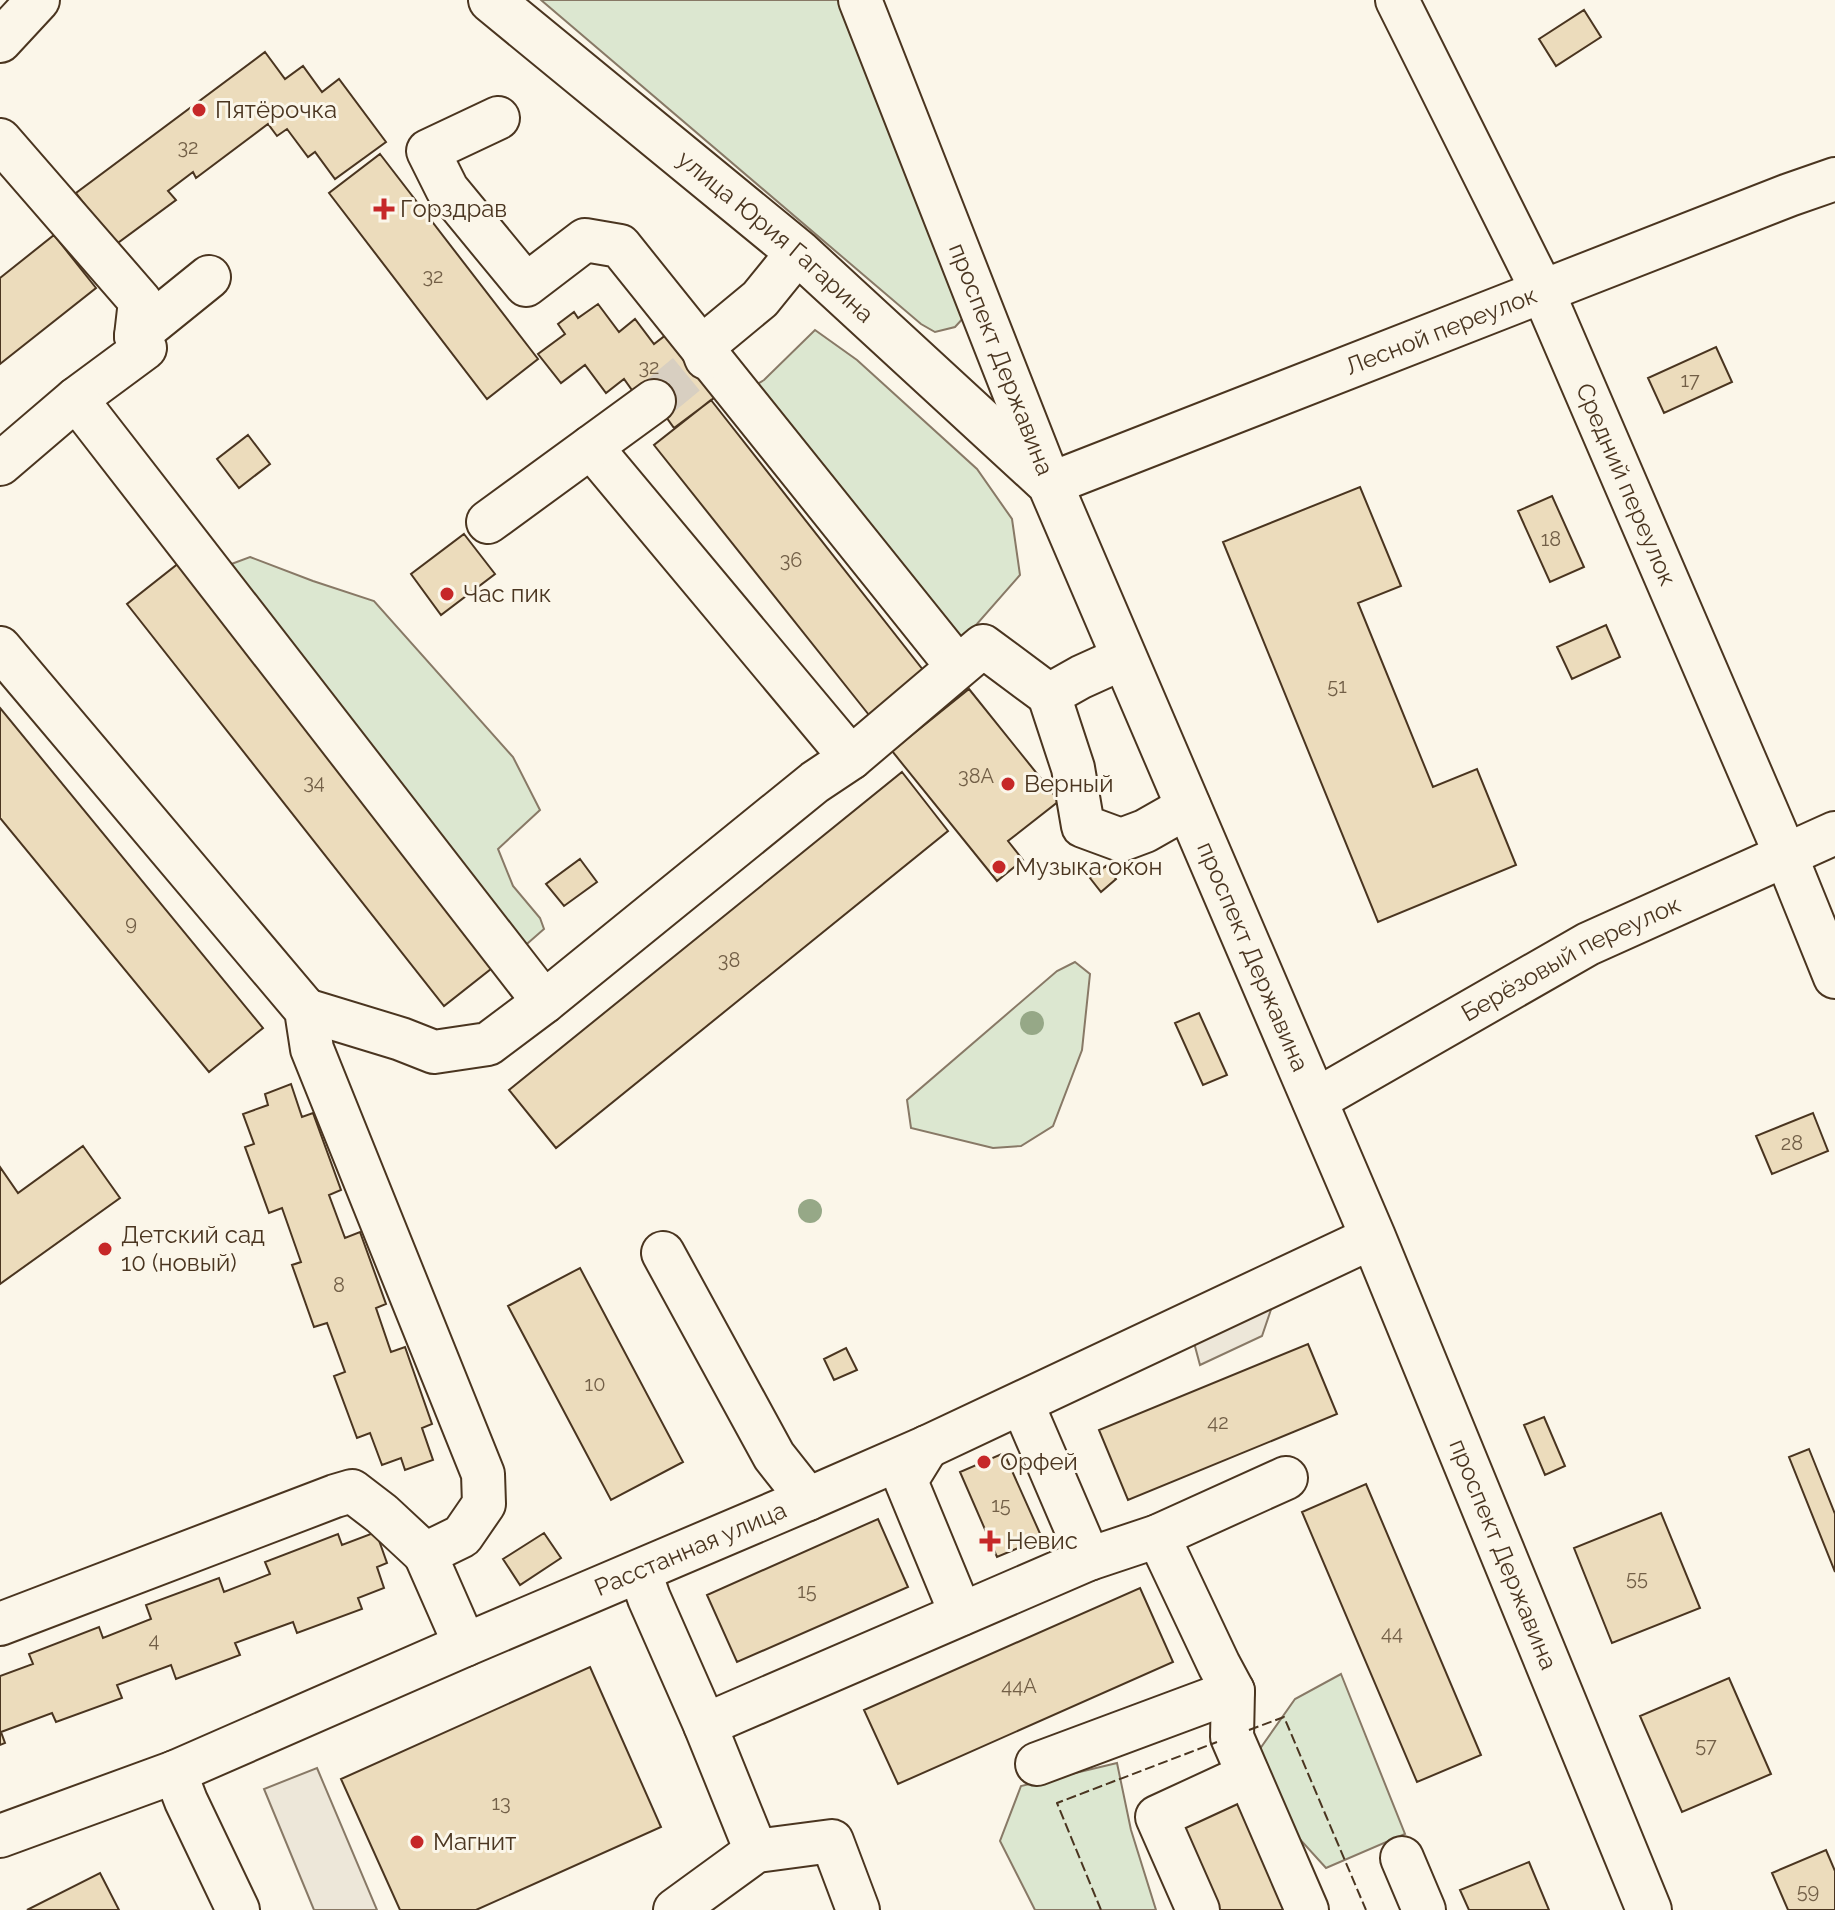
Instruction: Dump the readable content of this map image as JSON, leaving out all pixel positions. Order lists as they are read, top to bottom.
{
  "streets": {
    "main road": ["улица Юрия Гагарина", "проспект Державина"],
    "street": [
      "Лесной переулок",
      "Средний переулок",
      "Берёзовый переулок",
      "Расстанная улица"
    ]
  },
  "crossings": [
    ["улица Юрия Гагарина", "Лесной переулок"],
    ["улица Юрия Гагарина", "проспект Державина"],
    ["Лесной переулок", "проспект Державина"],
    ["Лесной переулок", "Средний переулок"],
    ["проспект Державина", "Берёзовый переулок"],
    ["проспект Державина", "Расстанная улица"],
    ["Средний переулок", "Берёзовый переулок"]
  ],
  "places": {
    "other": [
      "Пятёрочка",
      "Час пик",
      "Верный",
      "Музыка окон",
      "Детский сад 10 (новый)",
      "Орфей",
      "Магнит"
    ],
    "health": ["Горздрав", "Невис"]
  },
  "house_numbers": [
    "32",
    "32",
    "32",
    "17",
    "18",
    "36",
    "51",
    "38А",
    "34",
    "9",
    "38",
    "28",
    "8",
    "10",
    "42",
    "15",
    "55",
    "15",
    "44",
    "4",
    "44А",
    "57",
    "13",
    "59"
  ]
}
